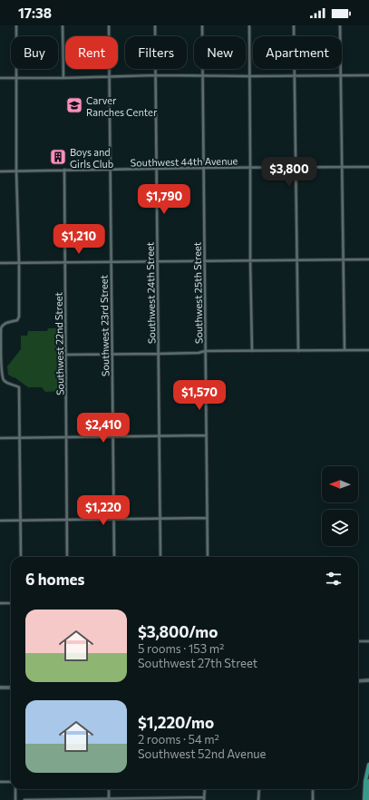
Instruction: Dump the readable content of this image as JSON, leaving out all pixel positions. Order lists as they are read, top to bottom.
{
  "streets": {
    "street": [
      "Southwest 44th Avenue",
      "Southwest 24th Street",
      "Southwest 25th Street",
      "Southwest 23rd Street",
      "Southwest 22nd Street"
    ]
  },
  "crossings": [
    ["Southwest 44th Avenue", "Southwest 24th Street"],
    ["Southwest 44th Avenue", "Southwest 25th Street"],
    ["Southwest 44th Avenue", "Southwest 23rd Street"],
    ["Southwest 44th Avenue", "Southwest 22nd Street"]
  ],
  "places": {
    "school or university": ["Carver Ranches Center"],
    "building": ["Boys and Girls Club"]
  },
  "north": "left",
  "page": {
    "status": "17:38",
    "chip": [
      "Buy",
      "Rent",
      "Filters",
      "New",
      "Apartment"
    ],
    "price": [
      "$3,800",
      "$1,790",
      "$1,210",
      "$1,570",
      "$2,410",
      "$1,220"
    ],
    "heading": "6 homes",
    "list": [
      {
        "name": "$3,800/mo",
        "note": "5 rooms · 153 m² · Southwest 27th Street"
      },
      {
        "name": "$1,220/mo",
        "note": "2 rooms · 54 m² · Southwest 52nd Avenue"
      }
    ]
  }
}
